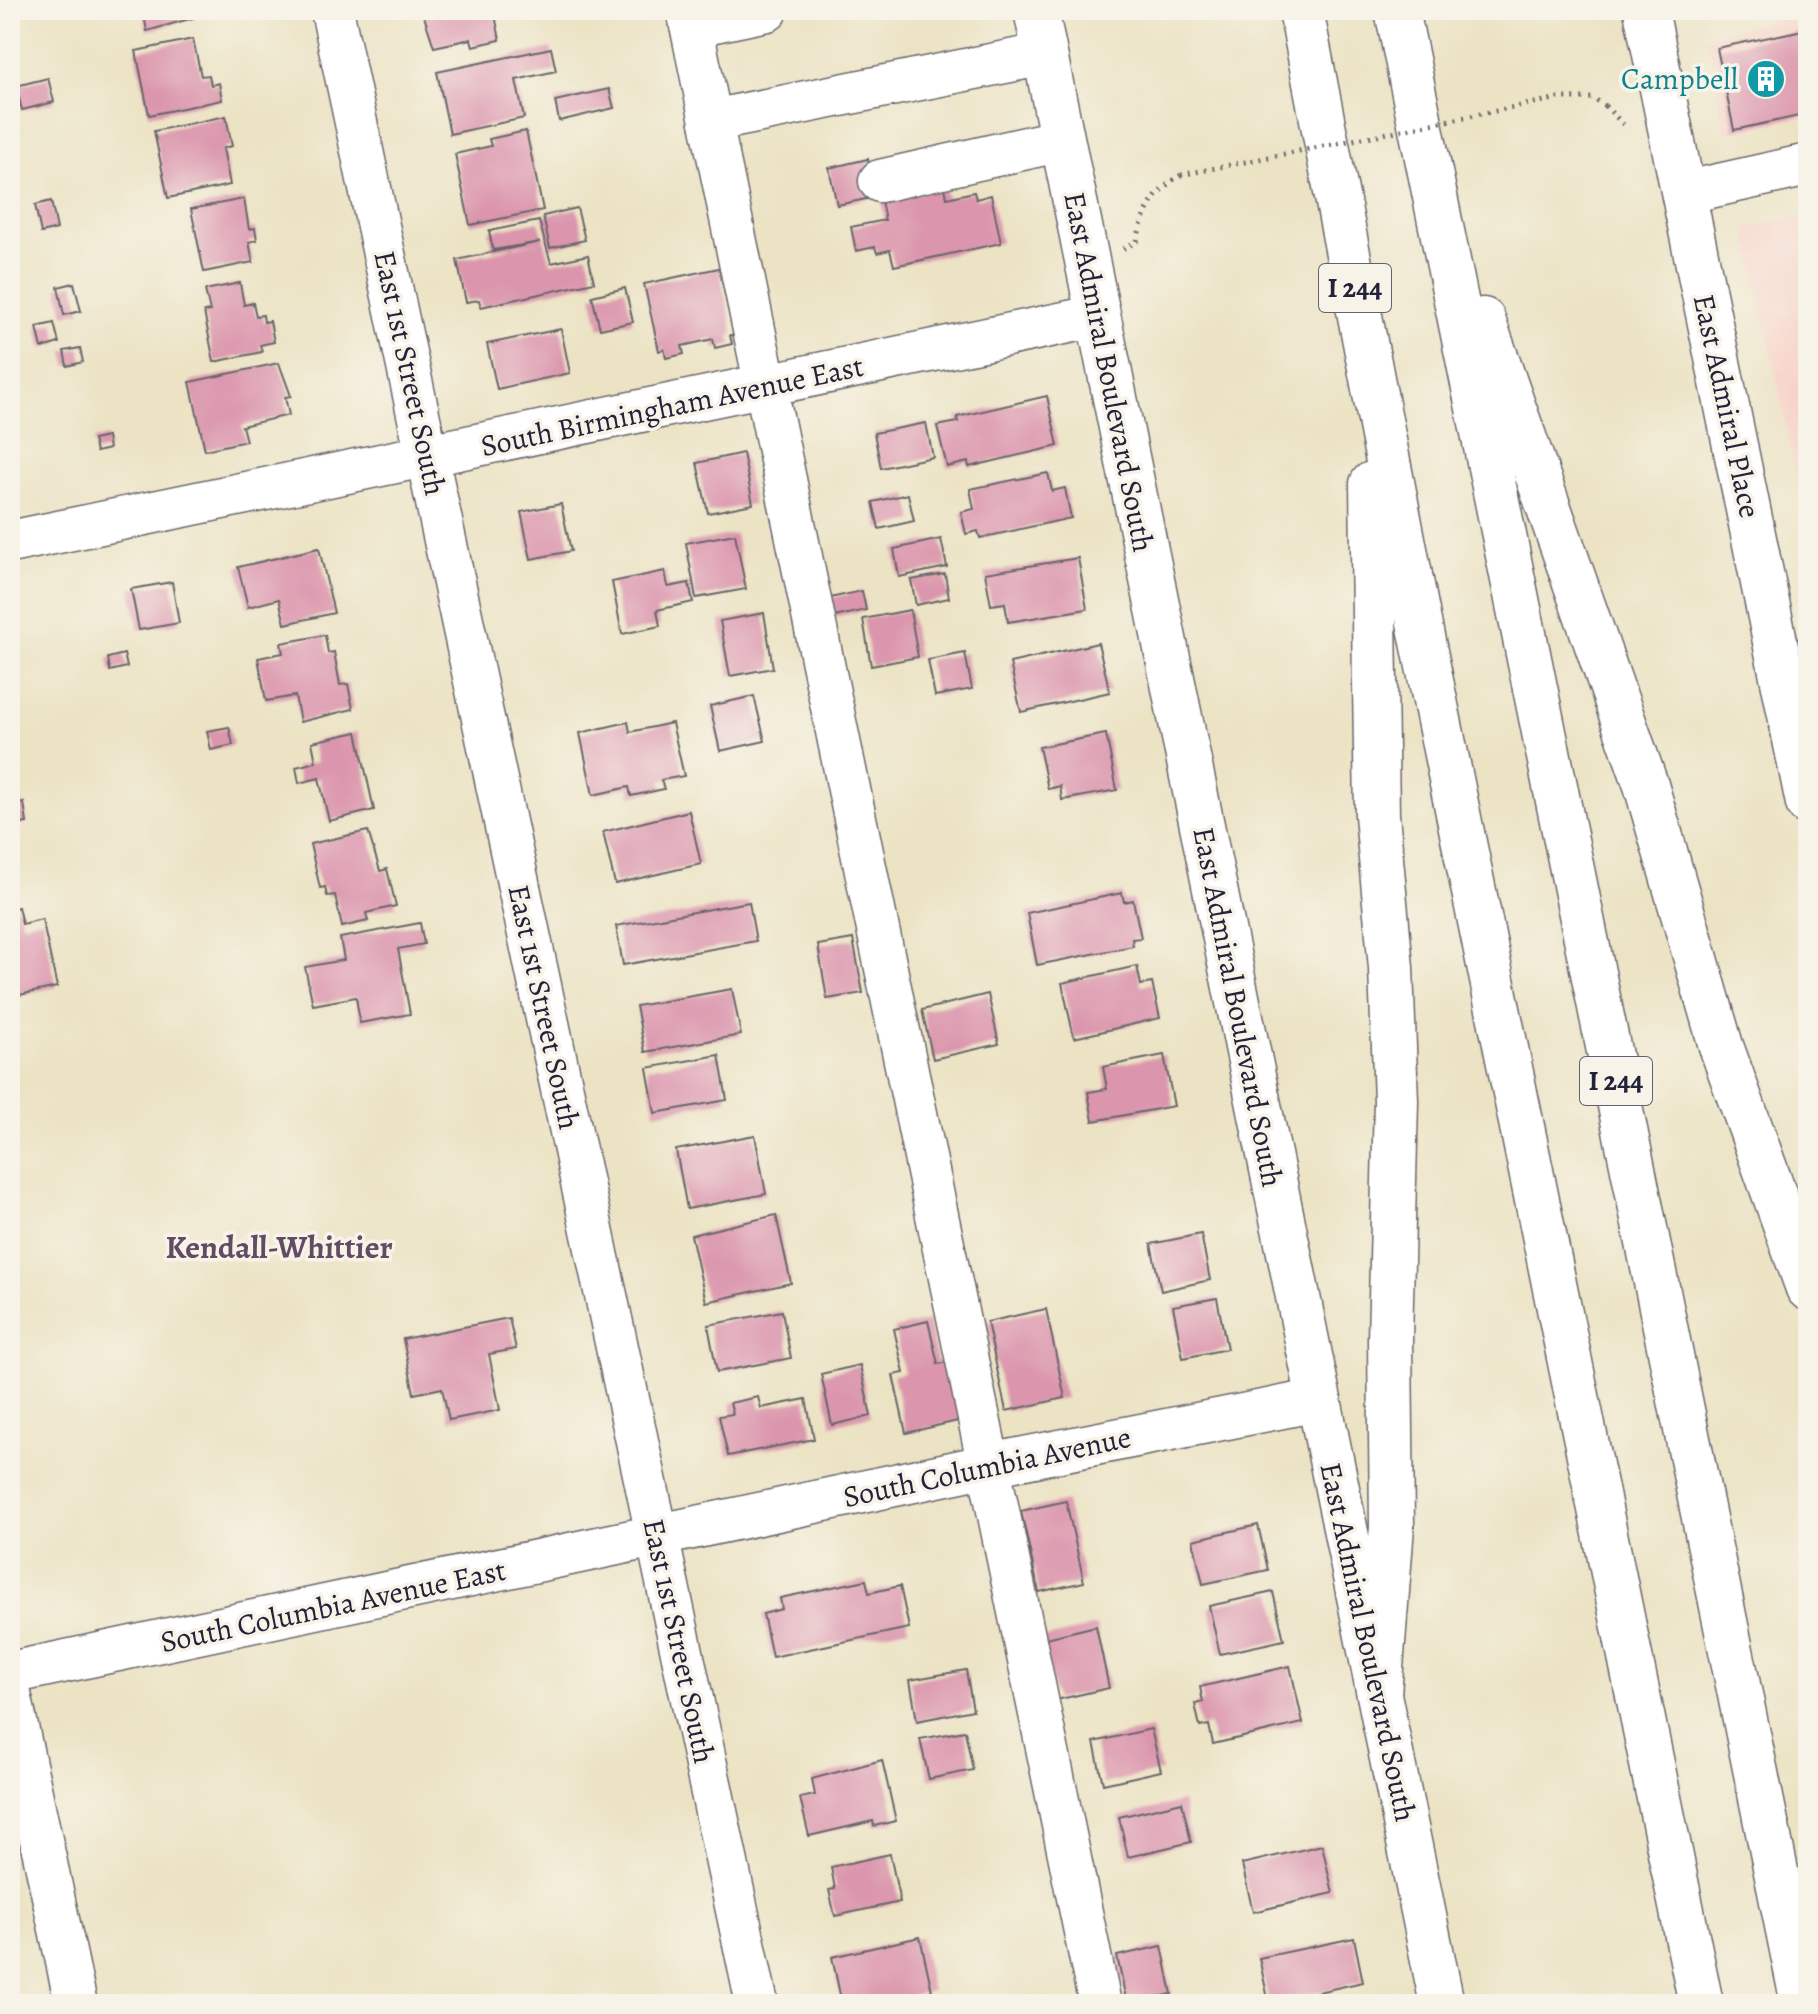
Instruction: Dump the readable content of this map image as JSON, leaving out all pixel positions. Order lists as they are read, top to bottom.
{
  "streets": {
    "main road": ["I 244", "East Admiral Boulevard South", "East Admiral Place"],
    "street": [
      "East 1st Street South",
      "South Birmingham Avenue East",
      "South Columbia Avenue",
      "South Columbia Avenue East"
    ]
  },
  "crossings": [
    ["East Admiral Boulevard South", "South Birmingham Avenue East"],
    ["East Admiral Boulevard South", "South Columbia Avenue"],
    ["East 1st Street South", "South Birmingham Avenue East"],
    ["East 1st Street South", "South Columbia Avenue"],
    ["East 1st Street South", "South Columbia Avenue East"],
    ["South Columbia Avenue", "South Columbia Avenue East"]
  ],
  "districts": ["Kendall-Whittier"],
  "places": {
    "building": ["Campbell"]
  }
}
